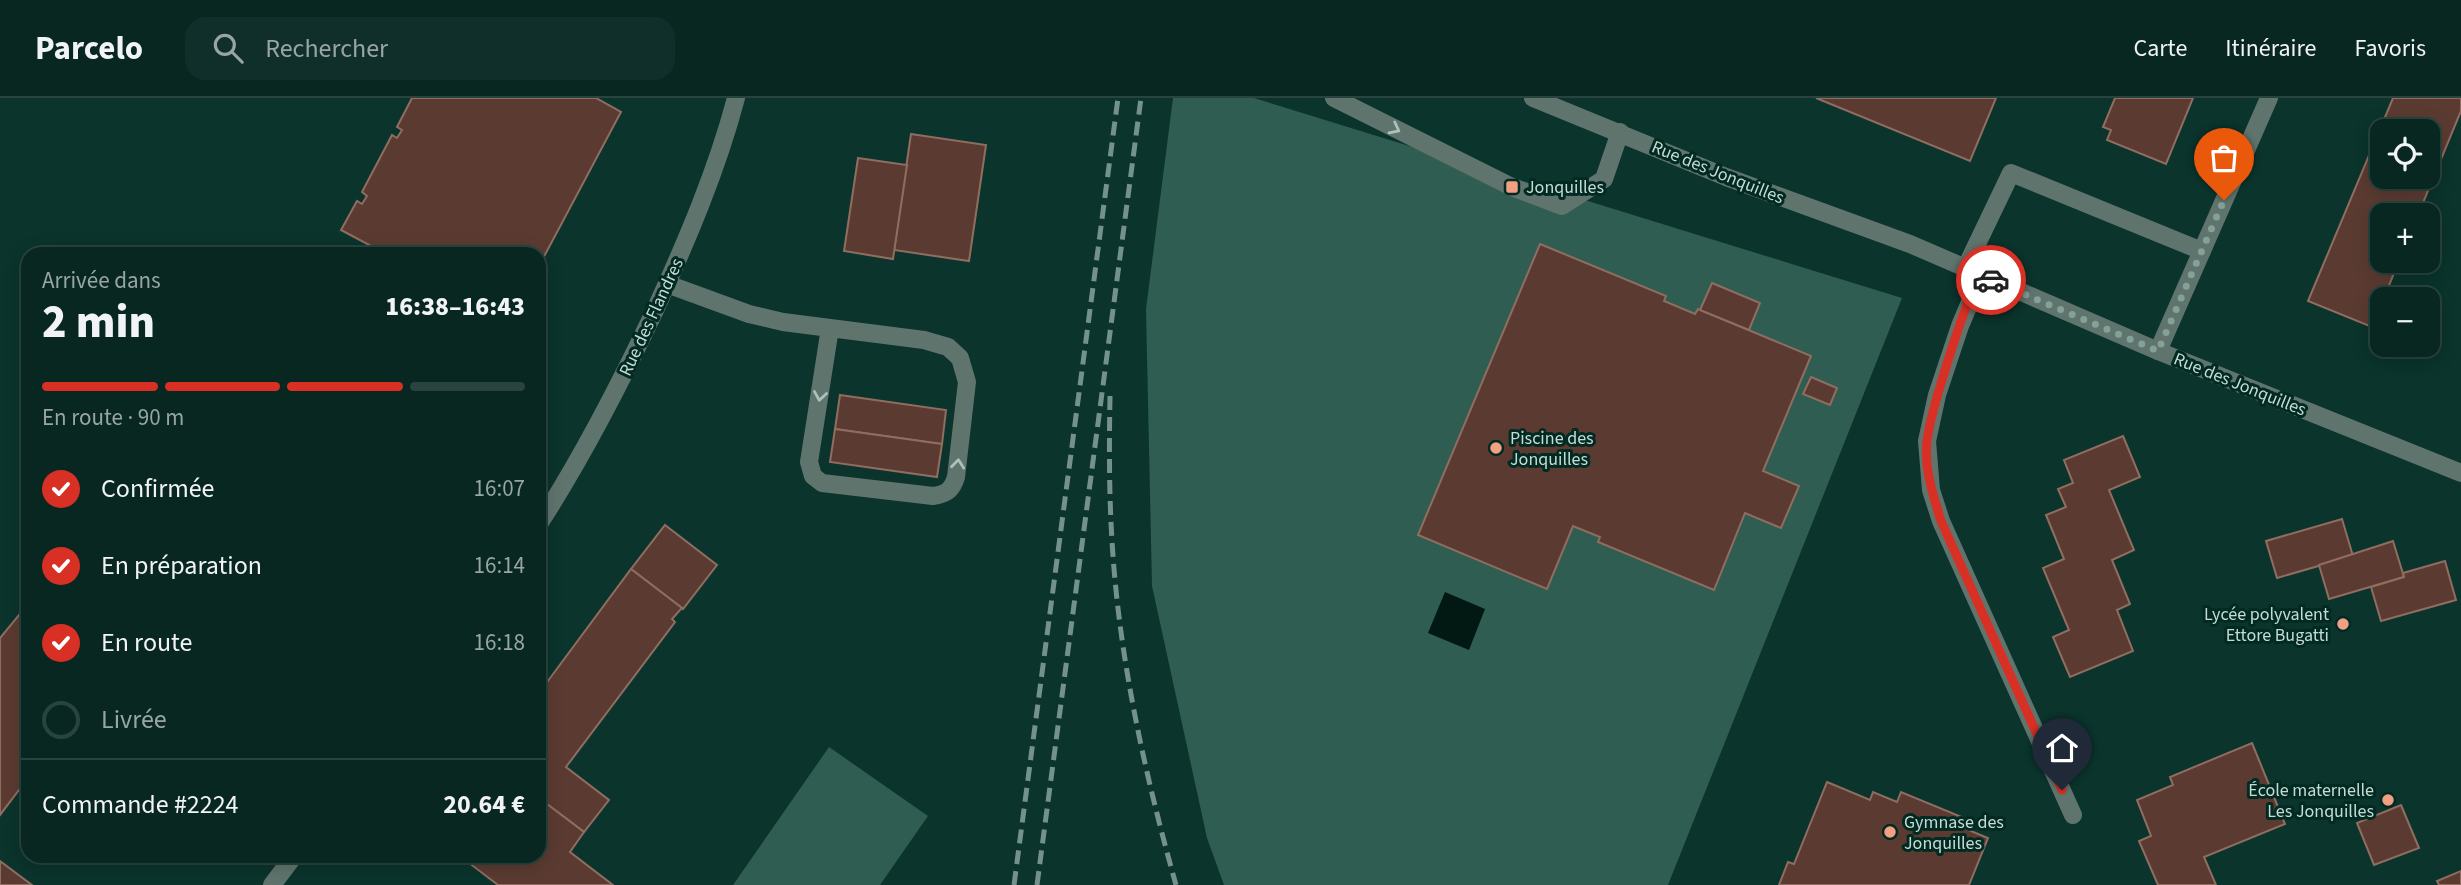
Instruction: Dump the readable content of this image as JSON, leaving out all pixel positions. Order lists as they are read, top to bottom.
{
  "streets": {
    "street": ["Rue des Jonquilles", "Rue des Flandres"]
  },
  "places": {
    "transit": ["Jonquilles"],
    "other": [
      "Piscine des Jonquilles",
      "Lycée polyvalent Ettore Bugatti",
      "École maternelle Les Jonquilles",
      "Gymnase des Jonquilles"
    ]
  },
  "page": {
    "header": "Parcelo",
    "search": "Rechercher",
    "nav": ["Carte", "Itinéraire", "Favoris"],
    "map_buttons": ["+", "−"],
    "heading": ["2 min", "Arrivée dans", "16:38–16:43"],
    "panel": ["Commande #2224", "20.64 €"],
    "bar": "En route · 90 m",
    "list": [
      ["Confirmée", "16:07"],
      ["En préparation", "16:14"],
      ["En route", "16:18"],
      "Livrée"
    ]
  }
}
